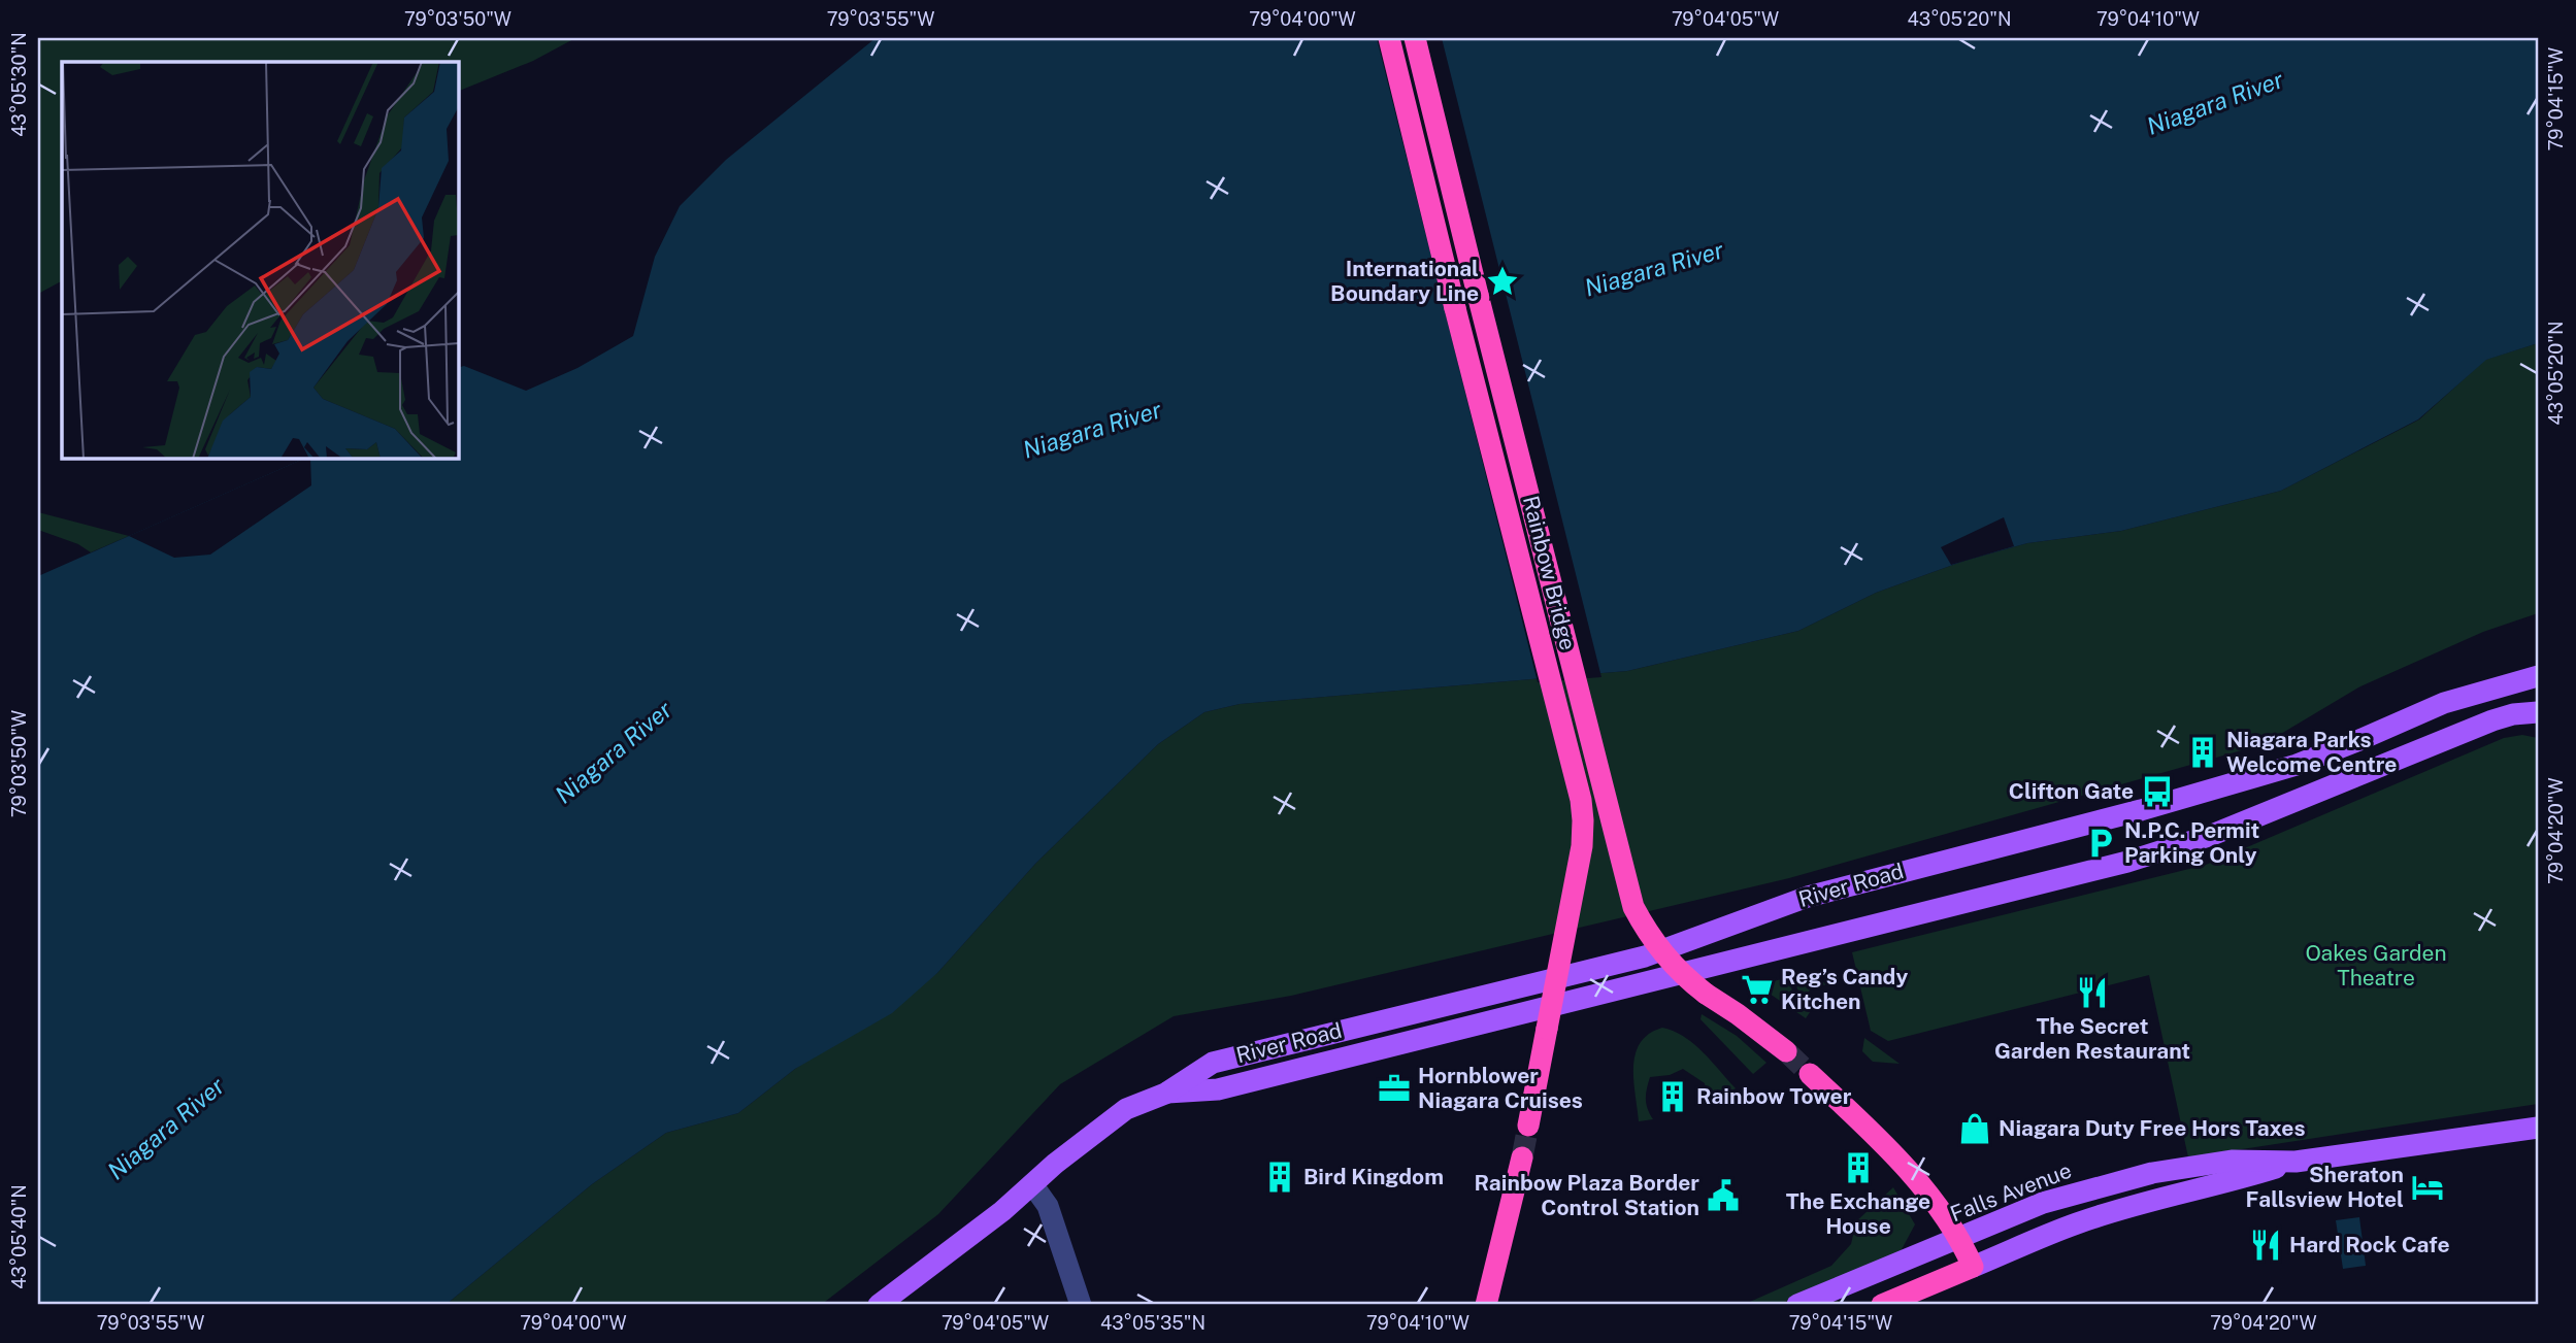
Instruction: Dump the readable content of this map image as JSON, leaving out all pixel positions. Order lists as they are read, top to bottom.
{
  "streets": {
    "highway": ["Rainbow Bridge", "Falls Avenue"],
    "main road": ["River Road"]
  },
  "water": ["Niagara River"],
  "parks": ["Oakes Garden Theatre"],
  "places": {
    "place": ["International Boundary Line"],
    "building": [
      "Niagara Parks Welcome Centre",
      "Rainbow Tower",
      "The Exchange House",
      "Bird Kingdom"
    ],
    "bus stop": ["Clifton Gate"],
    "parking": ["N.P.C. Permit Parking Only"],
    "supermarket": ["Reg’s Candy Kitchen"],
    "restaurant": ["The Secret Garden Restaurant", "Hard Rock Cafe"],
    "office": ["Hornblower Niagara Cruises"],
    "shop": ["Niagara Duty Free Hors Taxes"],
    "hotel": ["Sheraton Fallsview Hotel"],
    "public building": ["Rainbow Plaza Border Control Station"]
  },
  "coordinates": [
    "79°03'50\"W",
    "79°03'55\"W",
    "79°04'00\"W",
    "79°04'05\"W",
    "43°05'20\"N",
    "79°04'10\"W",
    "43°05'30\"N",
    "79°04'15\"W",
    "79°04'20\"W",
    "43°05'40\"N",
    "43°05'35\"N"
  ]
}
